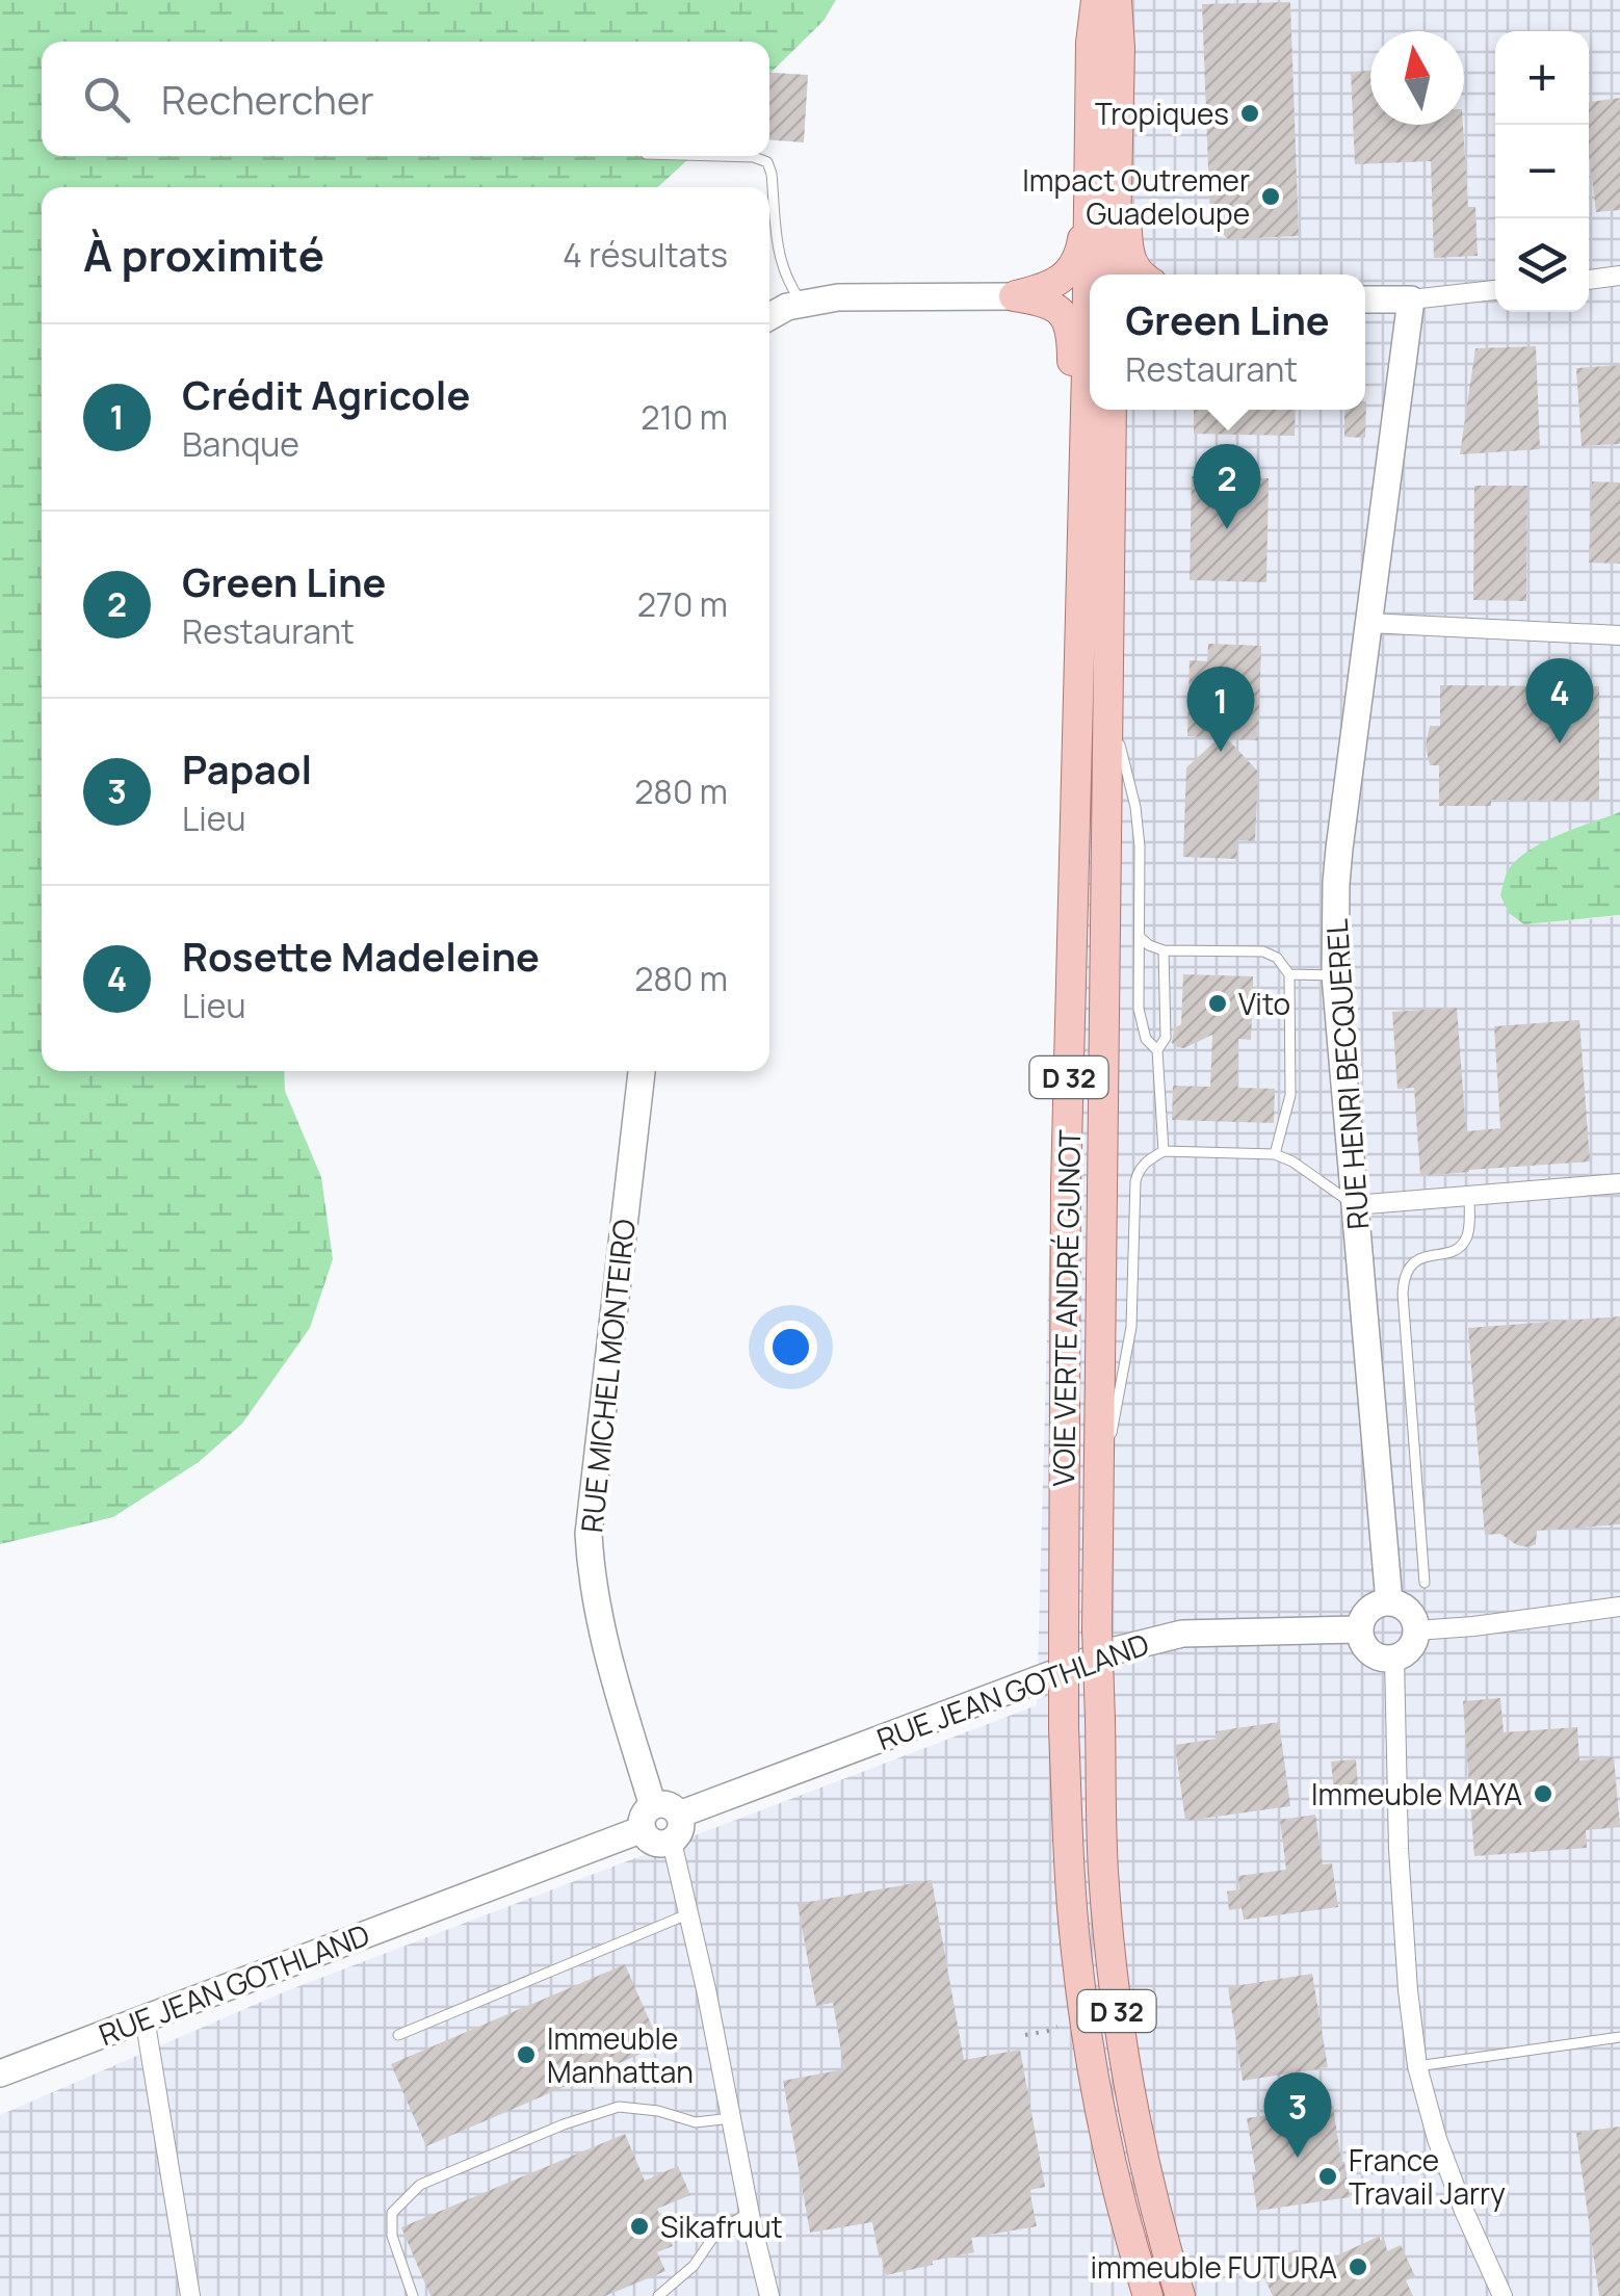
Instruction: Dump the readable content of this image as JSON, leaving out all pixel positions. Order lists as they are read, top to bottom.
{
  "streets": {
    "main road": ["D 32", "VOIE VERTE ANDRÉ GUNOT"],
    "street": ["RUE HENRI BECQUEREL", "RUE MICHEL MONTEIRO", "RUE JEAN GOTHLAND"]
  },
  "crossings": [
    ["RUE HENRI BECQUEREL", "RUE JEAN GOTHLAND"],
    ["RUE MICHEL MONTEIRO", "RUE JEAN GOTHLAND"]
  ],
  "places": [
    "Tropiques",
    "Impact Outremer Guadeloupe",
    "Vito",
    "Immeuble MAYA",
    "Immeuble Manhattan",
    "France Travail Jarry",
    "Sikafruut",
    "immeuble FUTURA"
  ],
  "north": "top",
  "page": {
    "map_buttons": ["+", "−"],
    "search": "Rechercher",
    "heading": ["À proximité", "4 résultats"],
    "popup": ["Green Line", "Restaurant"],
    "list": [
      {
        "mark": "1",
        "name": "Crédit Agricole",
        "note": "Banque",
        "value": "210 m"
      },
      {
        "mark": "2",
        "name": "Green Line",
        "note": "Restaurant",
        "value": "270 m"
      },
      {
        "mark": "3",
        "name": "Papaol",
        "note": "Lieu",
        "value": "280 m"
      },
      {
        "mark": "4",
        "name": "Rosette Madeleine",
        "note": "Lieu",
        "value": "280 m"
      }
    ],
    "pins": [
      "2",
      "4",
      "1",
      "3"
    ]
  }
}
